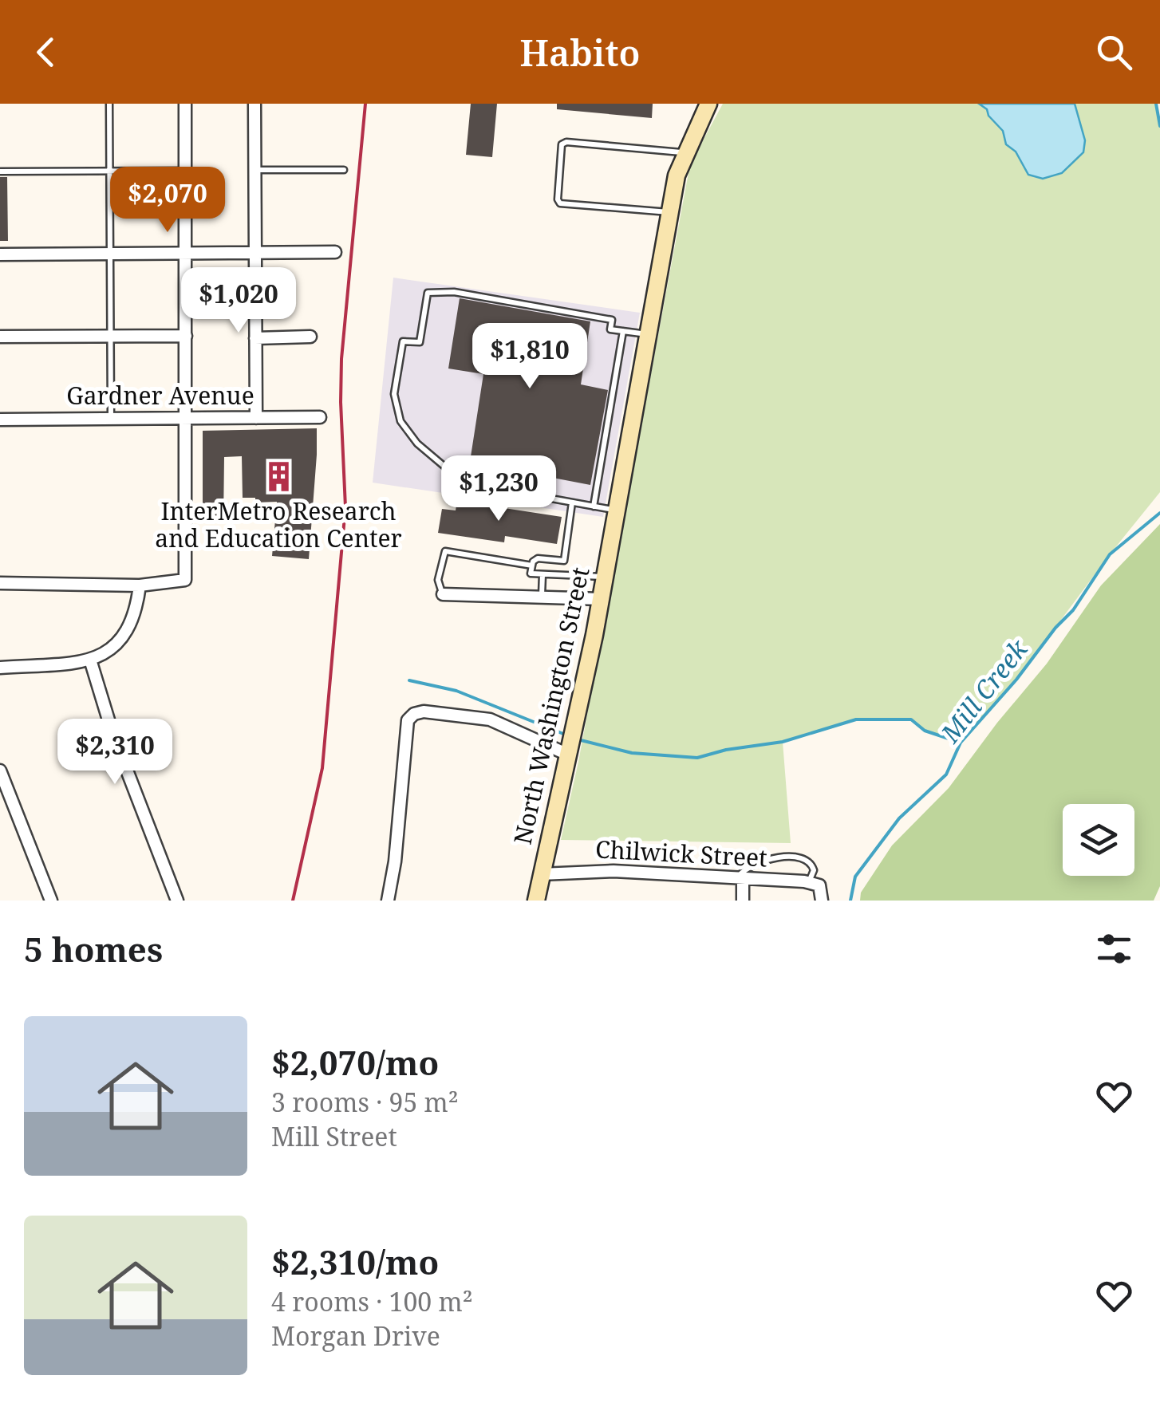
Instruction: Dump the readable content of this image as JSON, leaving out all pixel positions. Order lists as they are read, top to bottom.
{
  "streets": {
    "street": ["Gardner Avenue", "North Washington Street", "Chilwick Street"]
  },
  "crossings": [
    ["North Washington Street", "Chilwick Street"]
  ],
  "water": ["Mill Creek"],
  "places": {
    "building": ["InterMetro Research and Education Center"]
  },
  "page": {
    "header": "Habito",
    "price": [
      "$2,070",
      "$1,020",
      "$1,810",
      "$1,230",
      "$2,310"
    ],
    "heading": "5 homes",
    "list": [
      {
        "name": "$2,070/mo",
        "note": "3 rooms · 95 m² · Mill Street"
      },
      {
        "name": "$2,310/mo",
        "note": "4 rooms · 100 m² · Morgan Drive"
      }
    ]
  }
}
